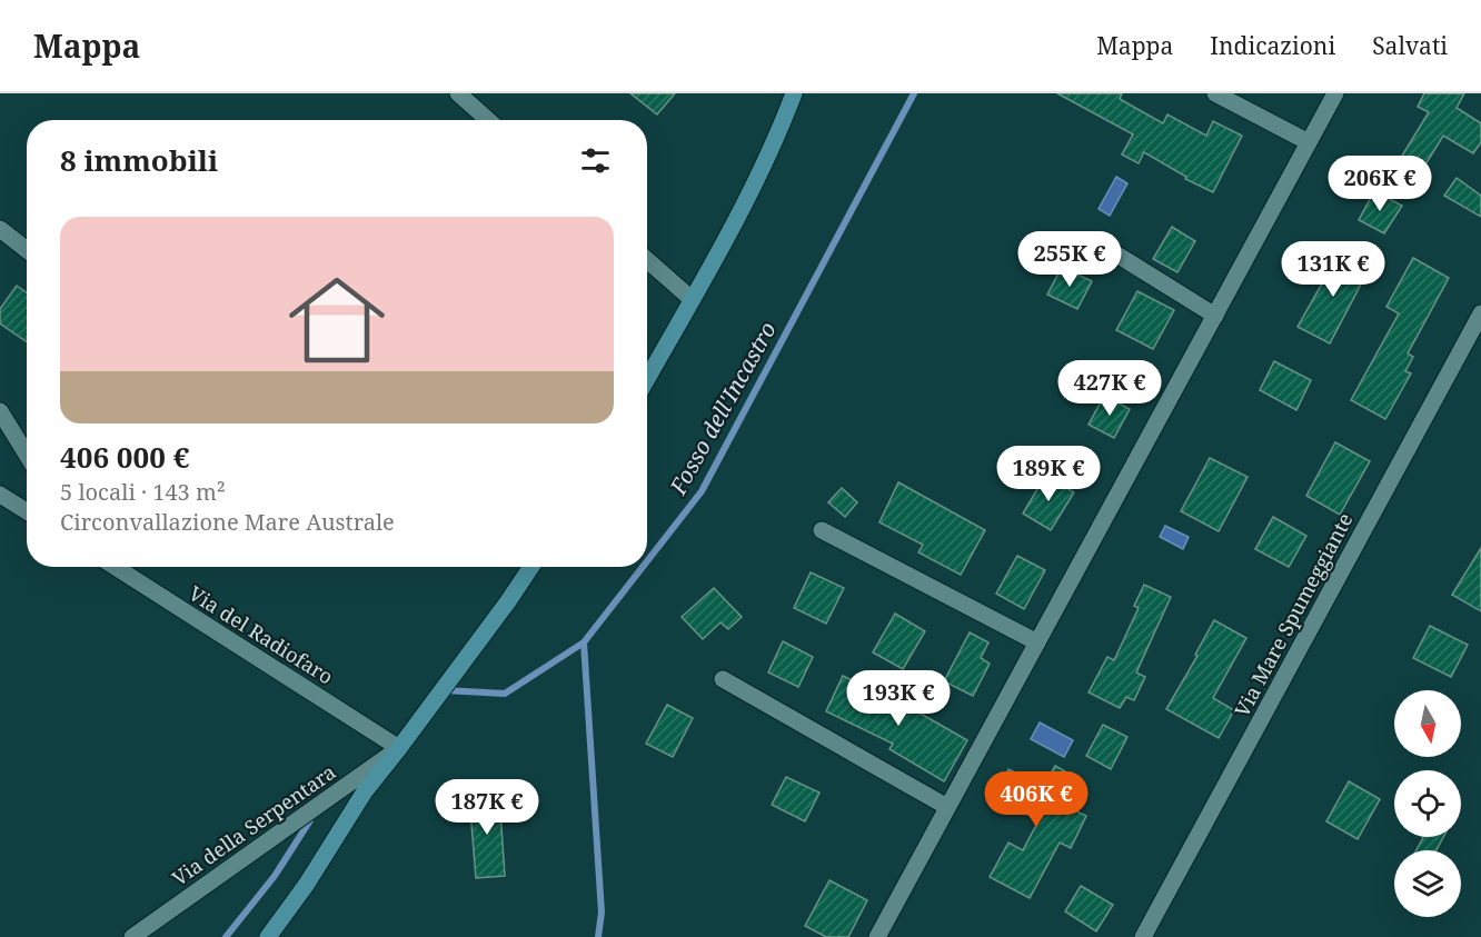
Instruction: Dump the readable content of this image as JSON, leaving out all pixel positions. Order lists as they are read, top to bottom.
{
  "streets": {
    "street": ["Via Mare Spumeggiante", "Via del Radiofaro", "Via della Serpentara"]
  },
  "crossings": [
    ["Via del Radiofaro", "Via della Serpentara"]
  ],
  "water": ["Fosso dell'Incastro"],
  "north": "bottom",
  "page": {
    "header": "Mappa",
    "nav": ["Mappa", "Indicazioni", "Salvati"],
    "heading": "8 immobili",
    "price": [
      "206K €",
      "255K €",
      "131K €",
      "427K €",
      "189K €",
      "193K €",
      "406K €",
      "187K €"
    ],
    "list": [
      {
        "name": "406 000 €",
        "note": "5 locali · 143 m² · Circonvallazione Mare Australe"
      }
    ]
  }
}
